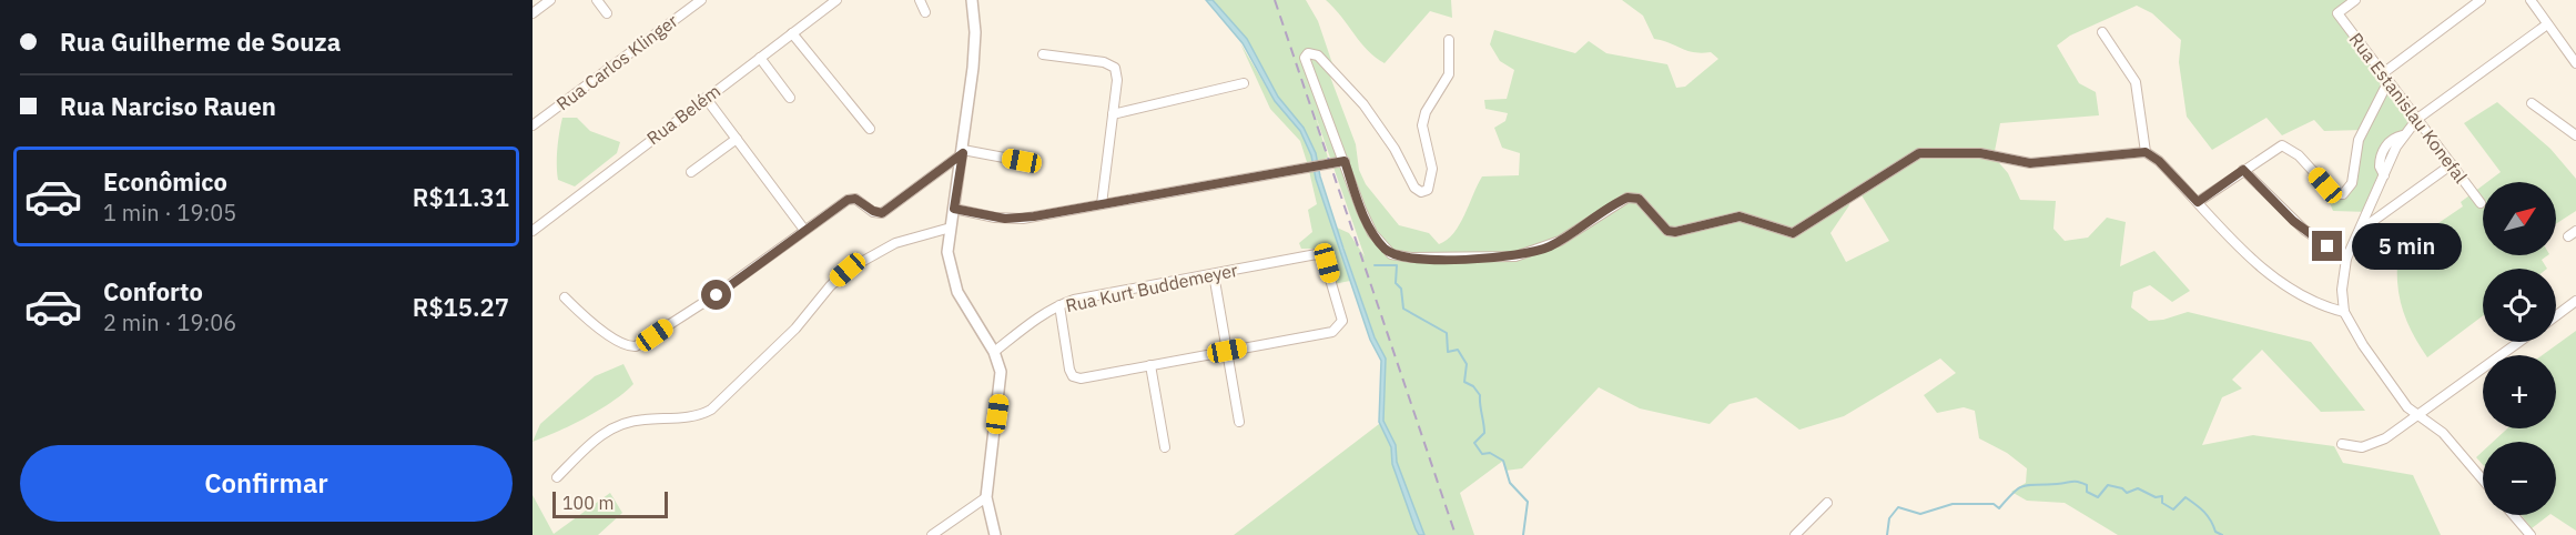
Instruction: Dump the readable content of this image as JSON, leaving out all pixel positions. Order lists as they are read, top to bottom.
{
  "streets": {
    "street": [
      "Rua Carlos Klinger",
      "Rua Estanislau Konefal",
      "Rua Belém",
      "Rua Kurt Buddemeyer"
    ]
  },
  "scale_bar": "100 m",
  "north": "top right",
  "page": {
    "banner": ["Rua Guilherme de Souza", "Rua Narciso Rauen"],
    "list": [
      {
        "name": "Econômico",
        "note": "1 min · 19:05",
        "value": "R$11.31"
      },
      {
        "name": "Conforto",
        "note": "2 min · 19:06",
        "value": "R$15.27"
      }
    ],
    "map_buttons": ["+", "−"],
    "bubble": "5 min",
    "buttons": "Confirmar",
    "scale": "100 m"
  }
}
